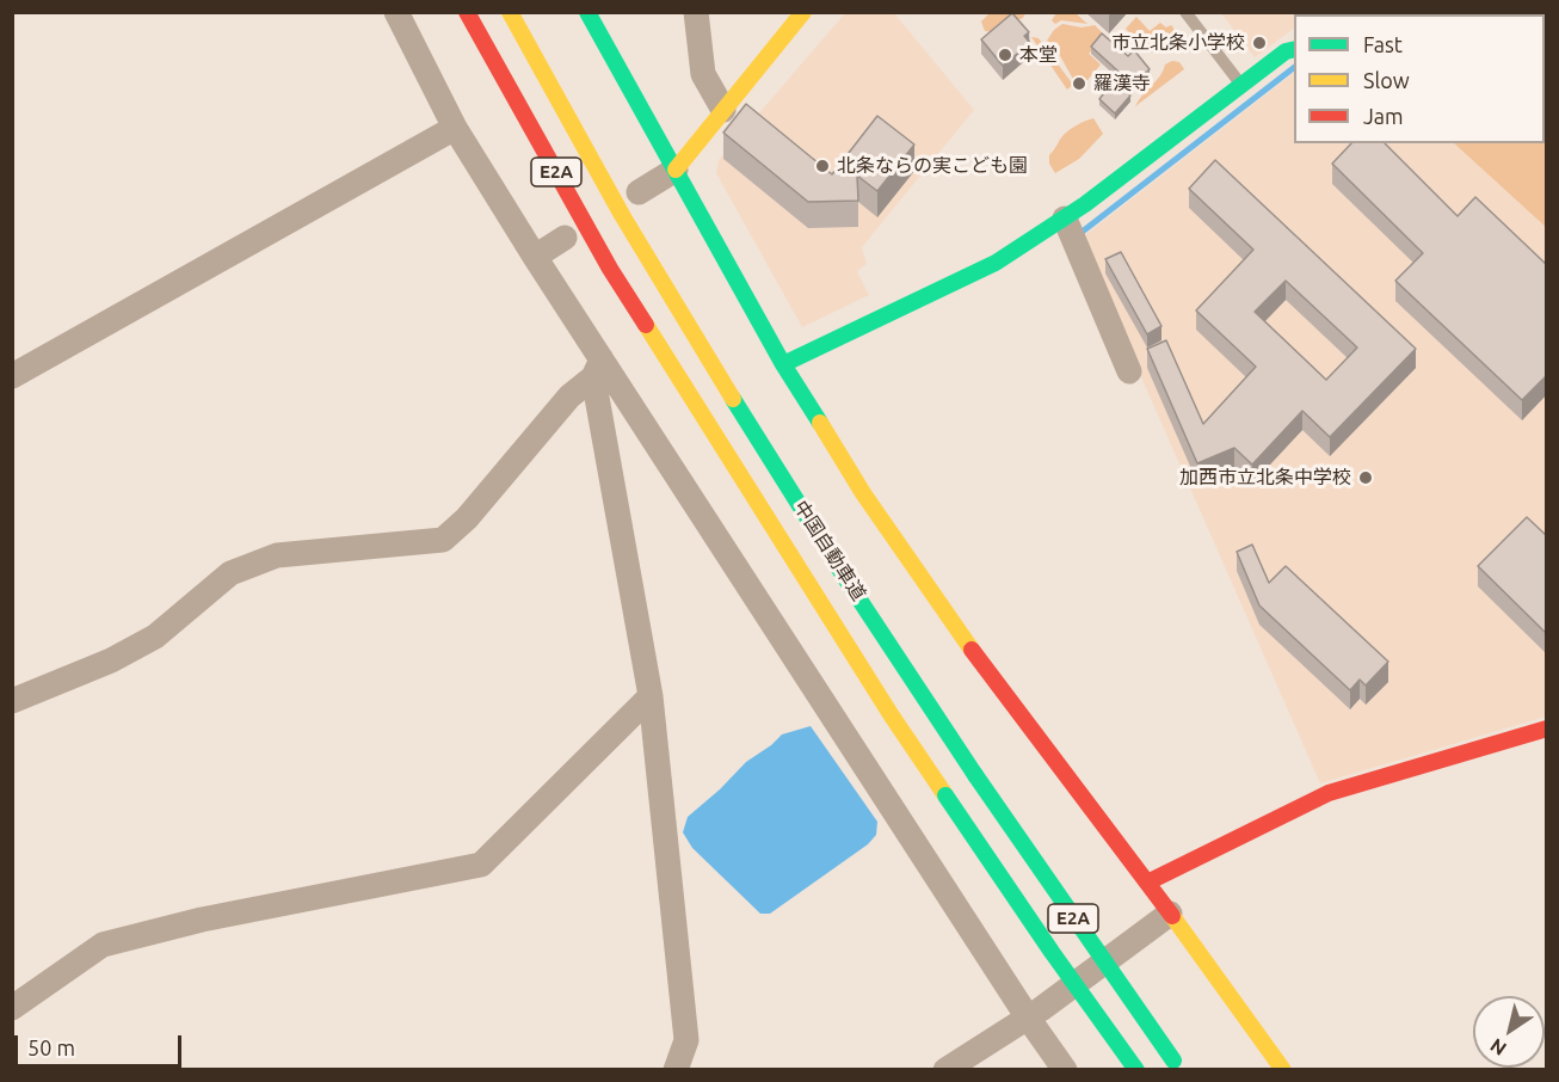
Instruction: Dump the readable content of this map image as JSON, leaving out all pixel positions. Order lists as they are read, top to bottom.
{
  "streets": {
    "main road": ["E2A", "中国自動車道"]
  },
  "places": [
    "市立北条小学校",
    "本堂",
    "羅漢寺",
    "北条ならの実こども園",
    "加西市立北条中学校"
  ],
  "legend": ["Fast", "Slow", "Jam"],
  "scale_bar": "50 m",
  "north": "bottom left"
}
